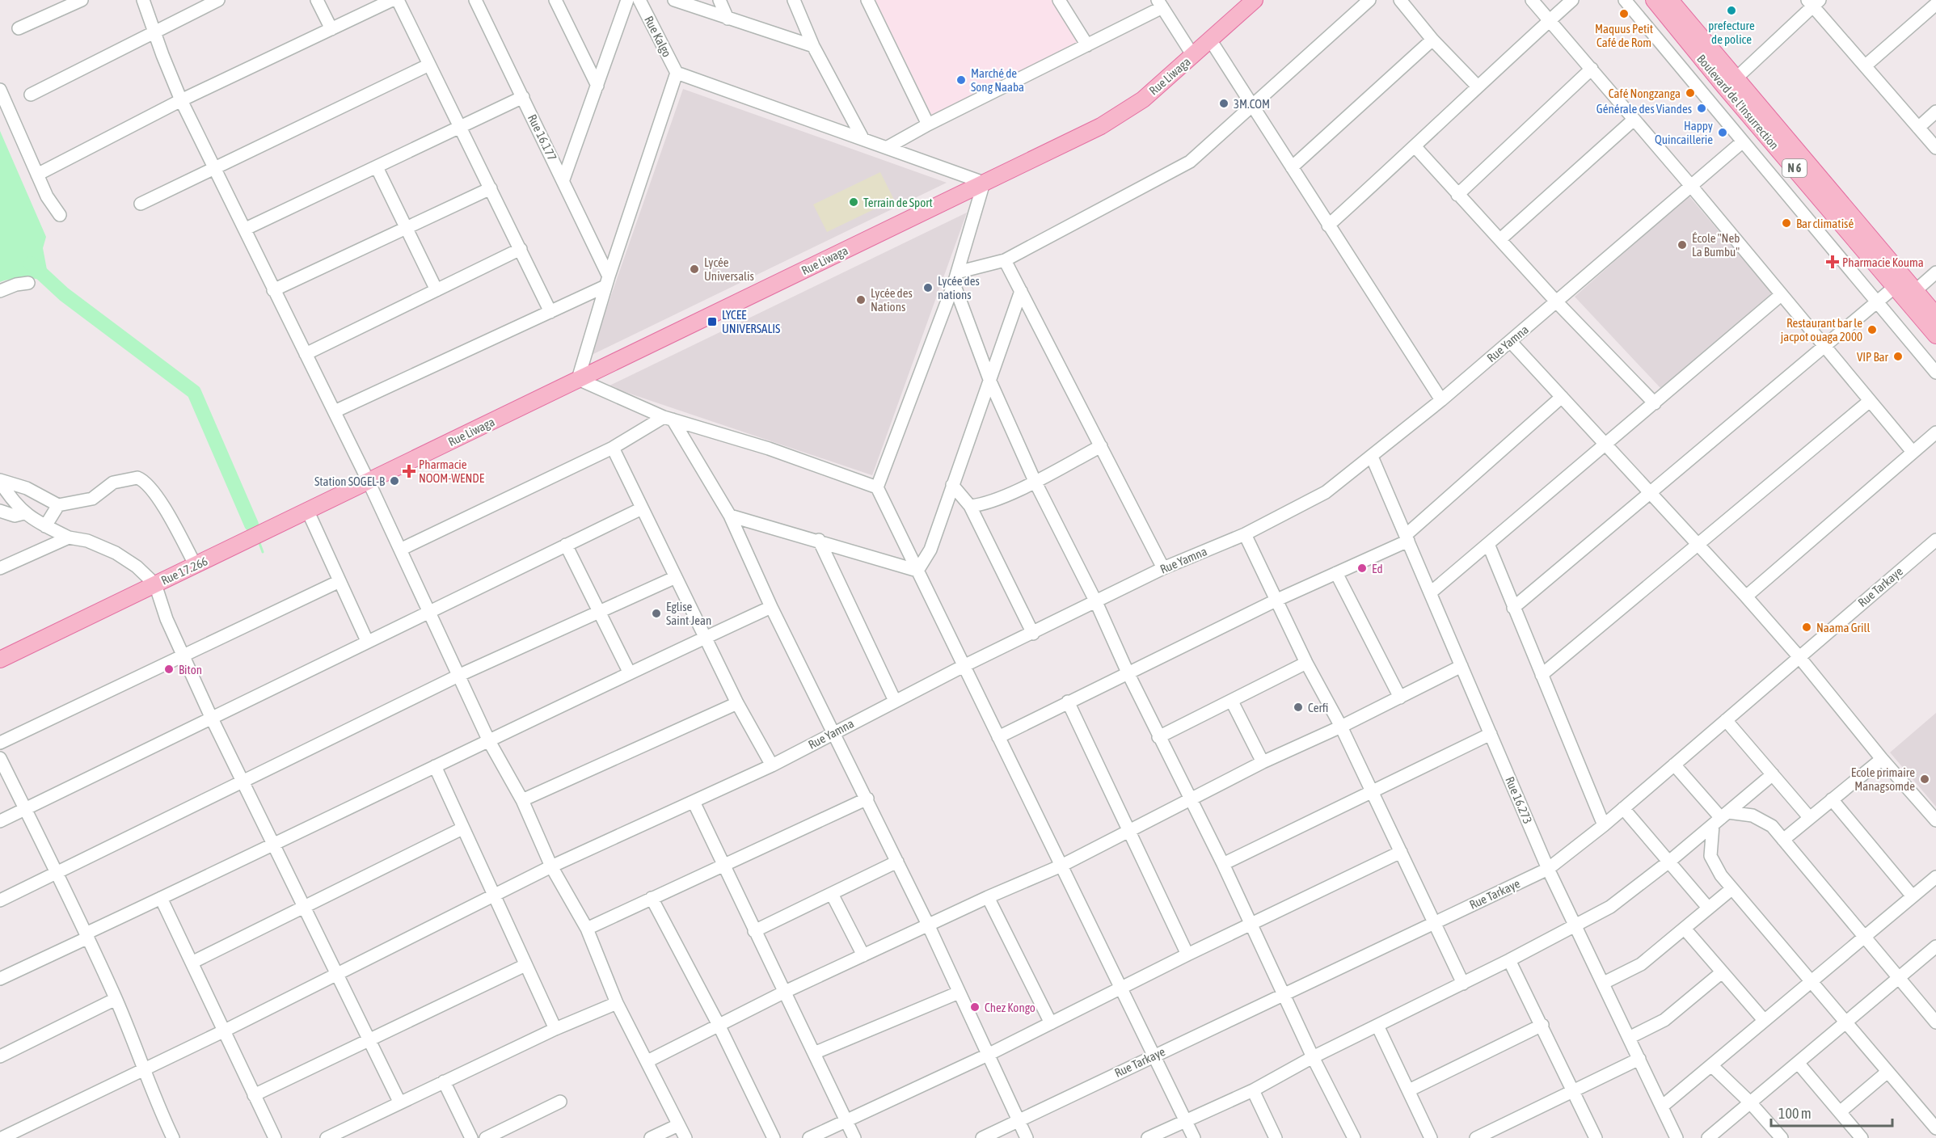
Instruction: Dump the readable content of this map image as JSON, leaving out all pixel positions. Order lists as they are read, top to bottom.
{
  "streets": {
    "main road": [
      "Rue Liwaga",
      "Boulevard de l'Insurrection",
      "N 6",
      "Rue 17.266"
    ],
    "street": [
      "Rue Kalgo",
      "Rue 16.177",
      "Rue Yamna",
      "Rue Tarkaye",
      "Rue 16.273"
    ]
  },
  "crossings": [
    ["Rue Liwaga", "Rue 17.266"],
    ["Rue Yamna", "Rue 16.273"],
    ["Rue Tarkaye", "Rue 16.273"]
  ],
  "places": {
    "other": [
      "prefecture de police",
      "Maquus Petit Café de Rom",
      "Marché de Song Naaba",
      "Café Nongzanga",
      "3M.COM",
      "Générale des Viandes",
      "Happy Quincaillerie",
      "Terrain de Sport",
      "Bar climatisé",
      "École \"Neb La Bumbu\"",
      "Lycée Universalis",
      "Lycée des nations",
      "Lycée des Nations",
      "Restaurant bar le jacpot ouaga 2000",
      "VIP Bar",
      "Station SOGEL-B",
      "Ed",
      "Eglise Saint Jean",
      "Naama Grill",
      "Biton",
      "Cerfi",
      "Ecole primaire Managsomde",
      "Chez Kongo"
    ],
    "health": ["Pharmacie Kouma", "Pharmacie NOOM-WENDE"],
    "transit": ["LYCEE UNIVERSALIS"]
  },
  "scale_bar": "100 m"
}
